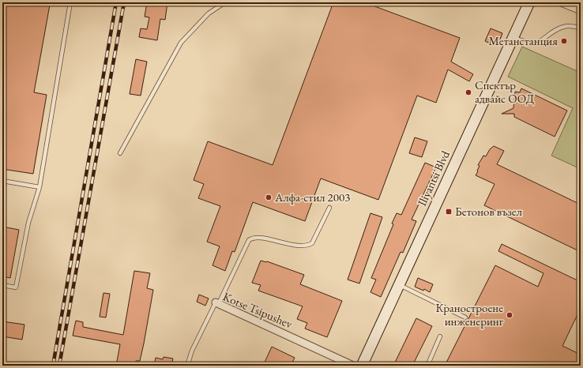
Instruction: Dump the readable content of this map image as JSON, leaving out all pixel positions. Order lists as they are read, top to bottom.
{
  "streets": {
    "street": ["Iliyantsi Blvd", "Kotse Tsipushev"]
  },
  "places": {
    "other": [
      "Метанстанция",
      "Спектър адвайс ООД",
      "Алфа-стил 2003",
      "Краностроене инженеринг"
    ],
    "transit": ["Бетонов възел"]
  }
}
